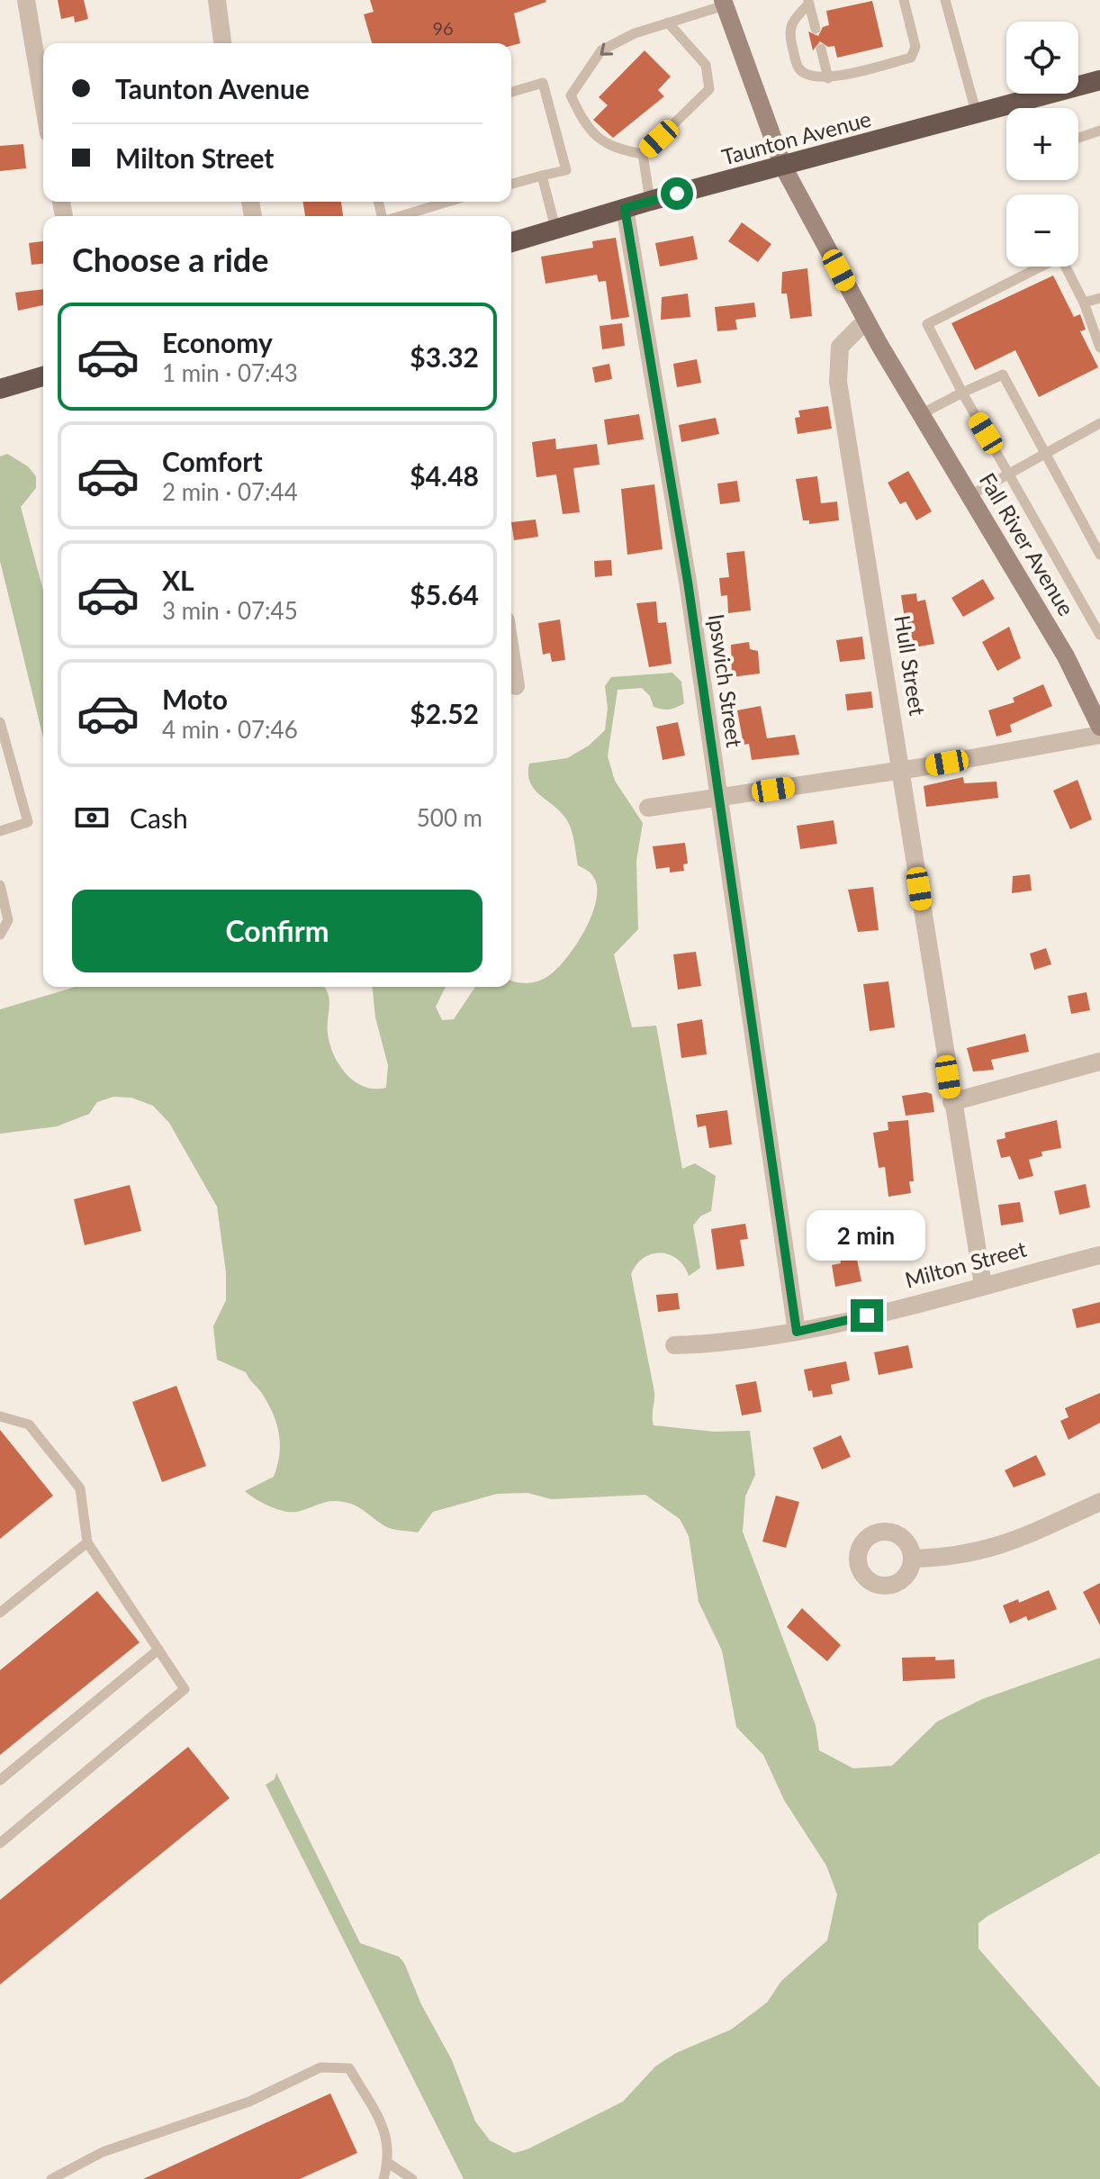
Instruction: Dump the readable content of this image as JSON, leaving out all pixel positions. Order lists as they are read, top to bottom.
{
  "streets": {
    "highway": ["Taunton Avenue"],
    "main road": ["Fall River Avenue"],
    "street": ["Hull Street", "Ipswich Street", "Milton Street"]
  },
  "crossings": [
    ["Taunton Avenue", "Fall River Avenue"],
    ["Taunton Avenue", "Ipswich Street"],
    ["Fall River Avenue", "Hull Street"],
    ["Hull Street", "Milton Street"],
    ["Ipswich Street", "Milton Street"]
  ],
  "house_numbers": ["96"],
  "page": {
    "map_buttons": ["+", "−"],
    "banner": ["Taunton Avenue", "Milton Street"],
    "heading": "Choose a ride",
    "list": [
      {
        "name": "Economy",
        "note": "1 min · 07:43",
        "value": "$3.32"
      },
      {
        "name": "Comfort",
        "note": "2 min · 07:44",
        "value": "$4.48"
      },
      {
        "name": "XL",
        "note": "3 min · 07:45",
        "value": "$5.64"
      },
      {
        "name": "Moto",
        "note": "4 min · 07:46",
        "value": "$2.52"
      }
    ],
    "pay": ["Cash", "500 m"],
    "buttons": "Confirm",
    "bubble": "2 min"
  }
}
